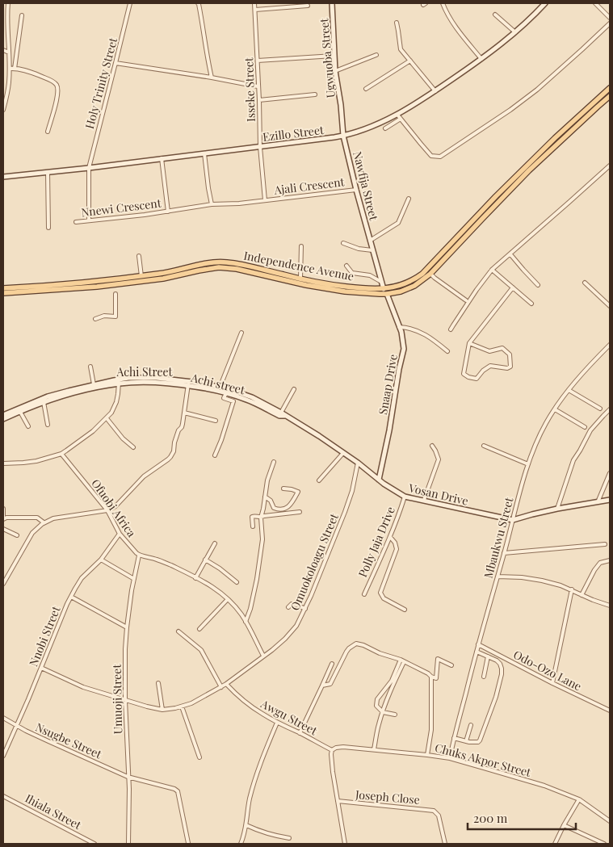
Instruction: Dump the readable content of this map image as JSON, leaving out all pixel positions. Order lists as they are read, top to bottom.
{
  "streets": {
    "main road": ["Independence Avenue"],
    "street": [
      "Ugwuoba Street",
      "Holy Trinity Street",
      "Isseke Street",
      "Ezillo Street",
      "Ajali Crescent",
      "Nawfija Street",
      "Nnewi Crescent",
      "Achi Street",
      "Achi street",
      "Snaap Drive",
      "Vosan Drive",
      "Ofuobi Africa",
      "Mbaukwu Street",
      "Polly Jaja Drive",
      "Omuokoloagu Street",
      "Nnobi Street",
      "Odo-Ozo Lane",
      "Umuoji Street",
      "Awgu Street",
      "Nsugbe Street",
      "Chuks Akpor Street",
      "Joseph Close",
      "Ihiala Street"
    ]
  },
  "crossings": [
    ["Ugwuoba Street", "Ezillo Street"],
    ["Ugwuoba Street", "Nawfija Street"],
    ["Holy Trinity Street", "Ezillo Street"],
    ["Holy Trinity Street", "Nnewi Crescent"],
    ["Isseke Street", "Ezillo Street"],
    ["Isseke Street", "Ajali Crescent"],
    ["Ezillo Street", "Nawfija Street"],
    ["Ezillo Street", "Nnewi Crescent"],
    ["Ajali Crescent", "Nawfija Street"],
    ["Ajali Crescent", "Nnewi Crescent"],
    ["Nawfija Street", "Independence Avenue"],
    ["Independence Avenue", "Snaap Drive"],
    ["Achi Street", "Achi street"],
    ["Achi Street", "Vosan Drive"],
    ["Achi street", "Vosan Drive"],
    ["Snaap Drive", "Vosan Drive"],
    ["Vosan Drive", "Mbaukwu Street"],
    ["Vosan Drive", "Polly Jaja Drive"],
    ["Vosan Drive", "Omuokoloagu Street"],
    ["Ofuobi Africa", "Nnobi Street"],
    ["Ofuobi Africa", "Umuoji Street"],
    ["Mbaukwu Street", "Odo-Ozo Lane"],
    ["Mbaukwu Street", "Chuks Akpor Street"],
    ["Omuokoloagu Street", "Awgu Street"],
    ["Nnobi Street", "Nsugbe Street"],
    ["Umuoji Street", "Nsugbe Street"],
    ["Awgu Street", "Chuks Akpor Street"]
  ],
  "scale_bar": "200 m"
}
